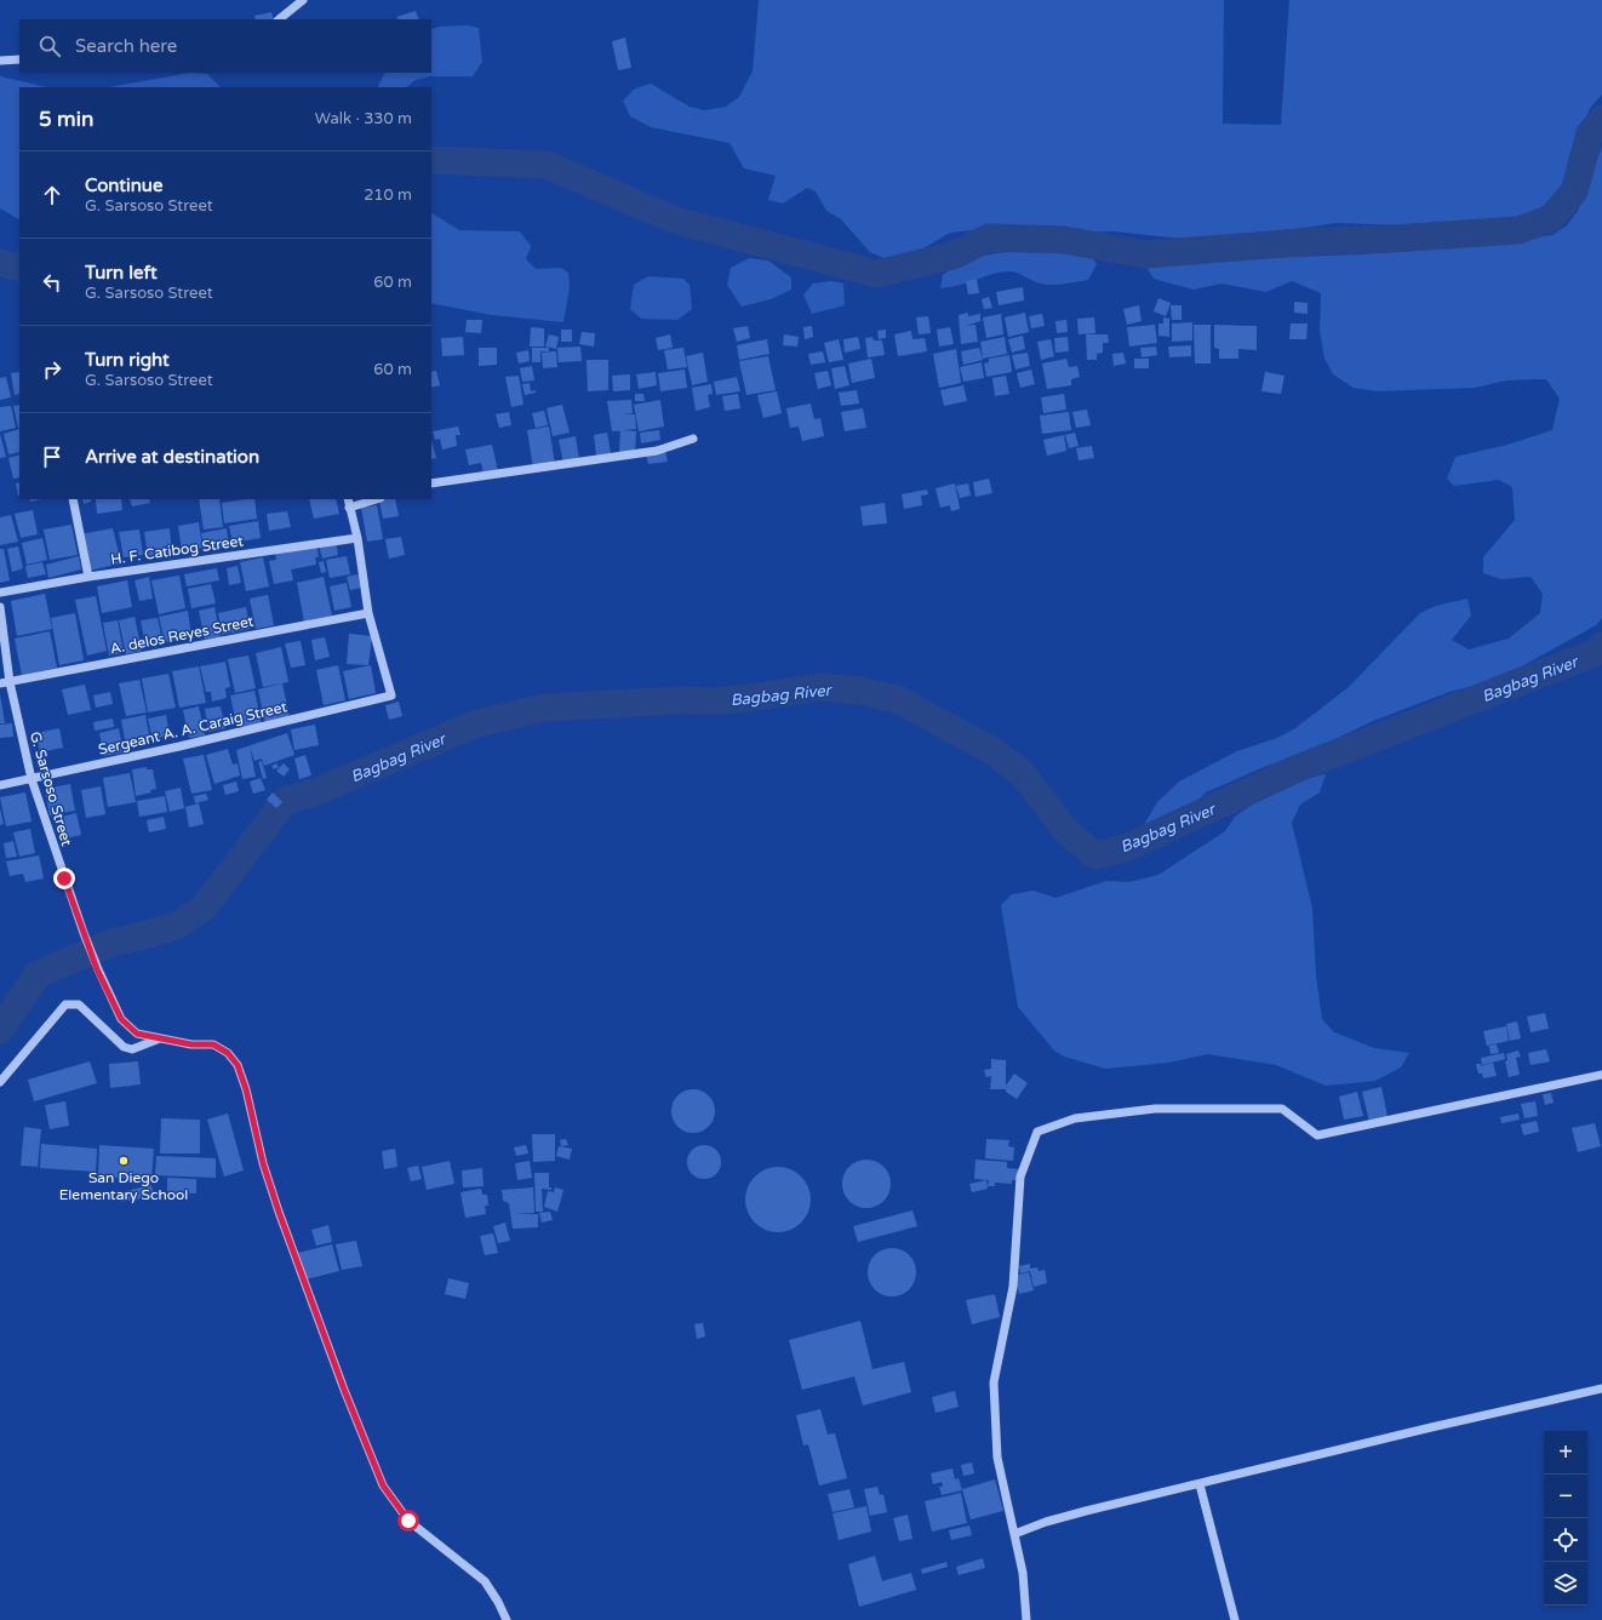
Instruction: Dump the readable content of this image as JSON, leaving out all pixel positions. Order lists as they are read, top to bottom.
{
  "streets": {
    "street": [
      "H. F. Catibog Street",
      "A. delos Reyes Street",
      "Sergeant A. A. Caraig Street",
      "G. Sarsoso Street"
    ]
  },
  "crossings": [
    ["A. delos Reyes Street", "Sergeant A. A. Caraig Street"],
    ["A. delos Reyes Street", "G. Sarsoso Street"],
    ["Sergeant A. A. Caraig Street", "G. Sarsoso Street"]
  ],
  "water": ["Bagbag River"],
  "places": ["San Diego Elementary School"],
  "page": {
    "search": "Search here",
    "heading": ["5 min", "Walk · 330 m"],
    "list": [
      ["Continue", "G. Sarsoso Street", "210 m"],
      ["Turn left", "G. Sarsoso Street", "60 m"],
      ["Turn right", "G. Sarsoso Street", "60 m"],
      "Arrive at destination"
    ],
    "map_buttons": ["+", "−"]
  }
}
